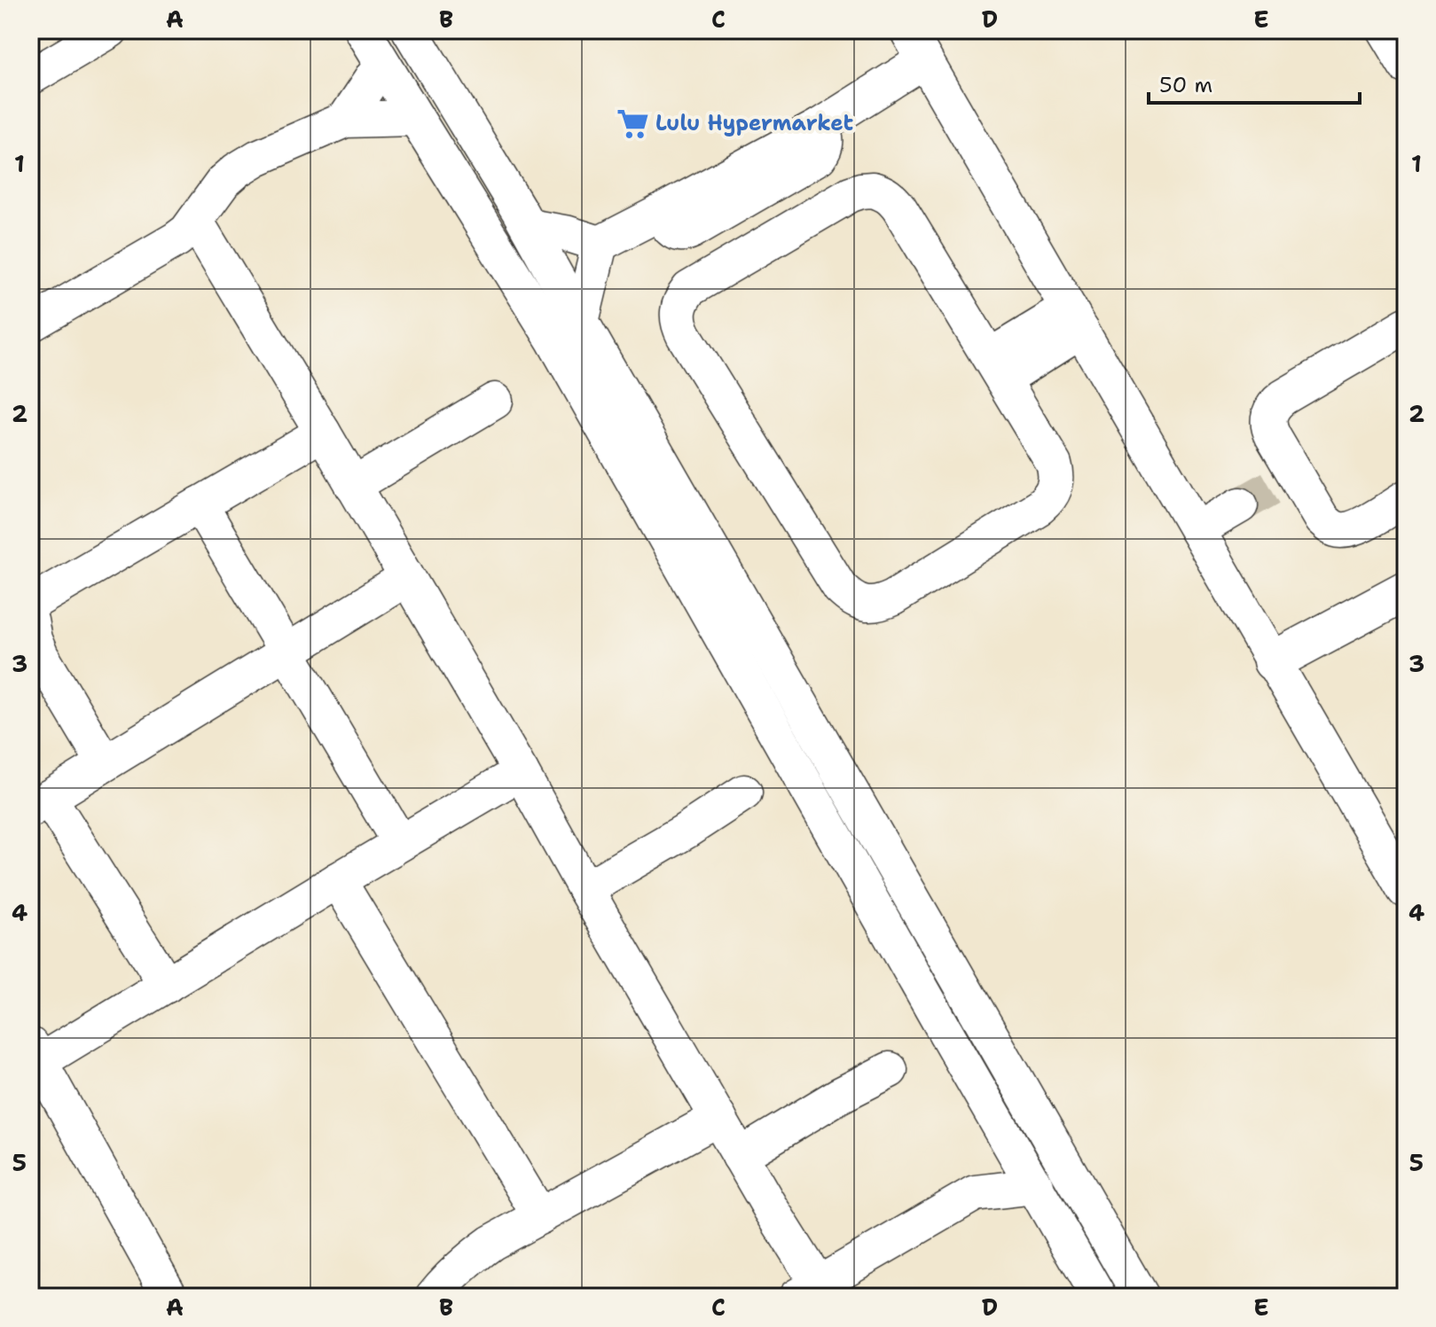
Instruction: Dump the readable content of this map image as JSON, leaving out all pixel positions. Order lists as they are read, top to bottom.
{
  "places": {
    "supermarket": ["Lulu Hypermarket"]
  },
  "scale_bar": "50 m",
  "grid": {
    "columns": [
      "A",
      "B",
      "C",
      "D",
      "E"
    ],
    "rows": [
      "1",
      "2",
      "3",
      "4",
      "5"
    ]
  }
}
